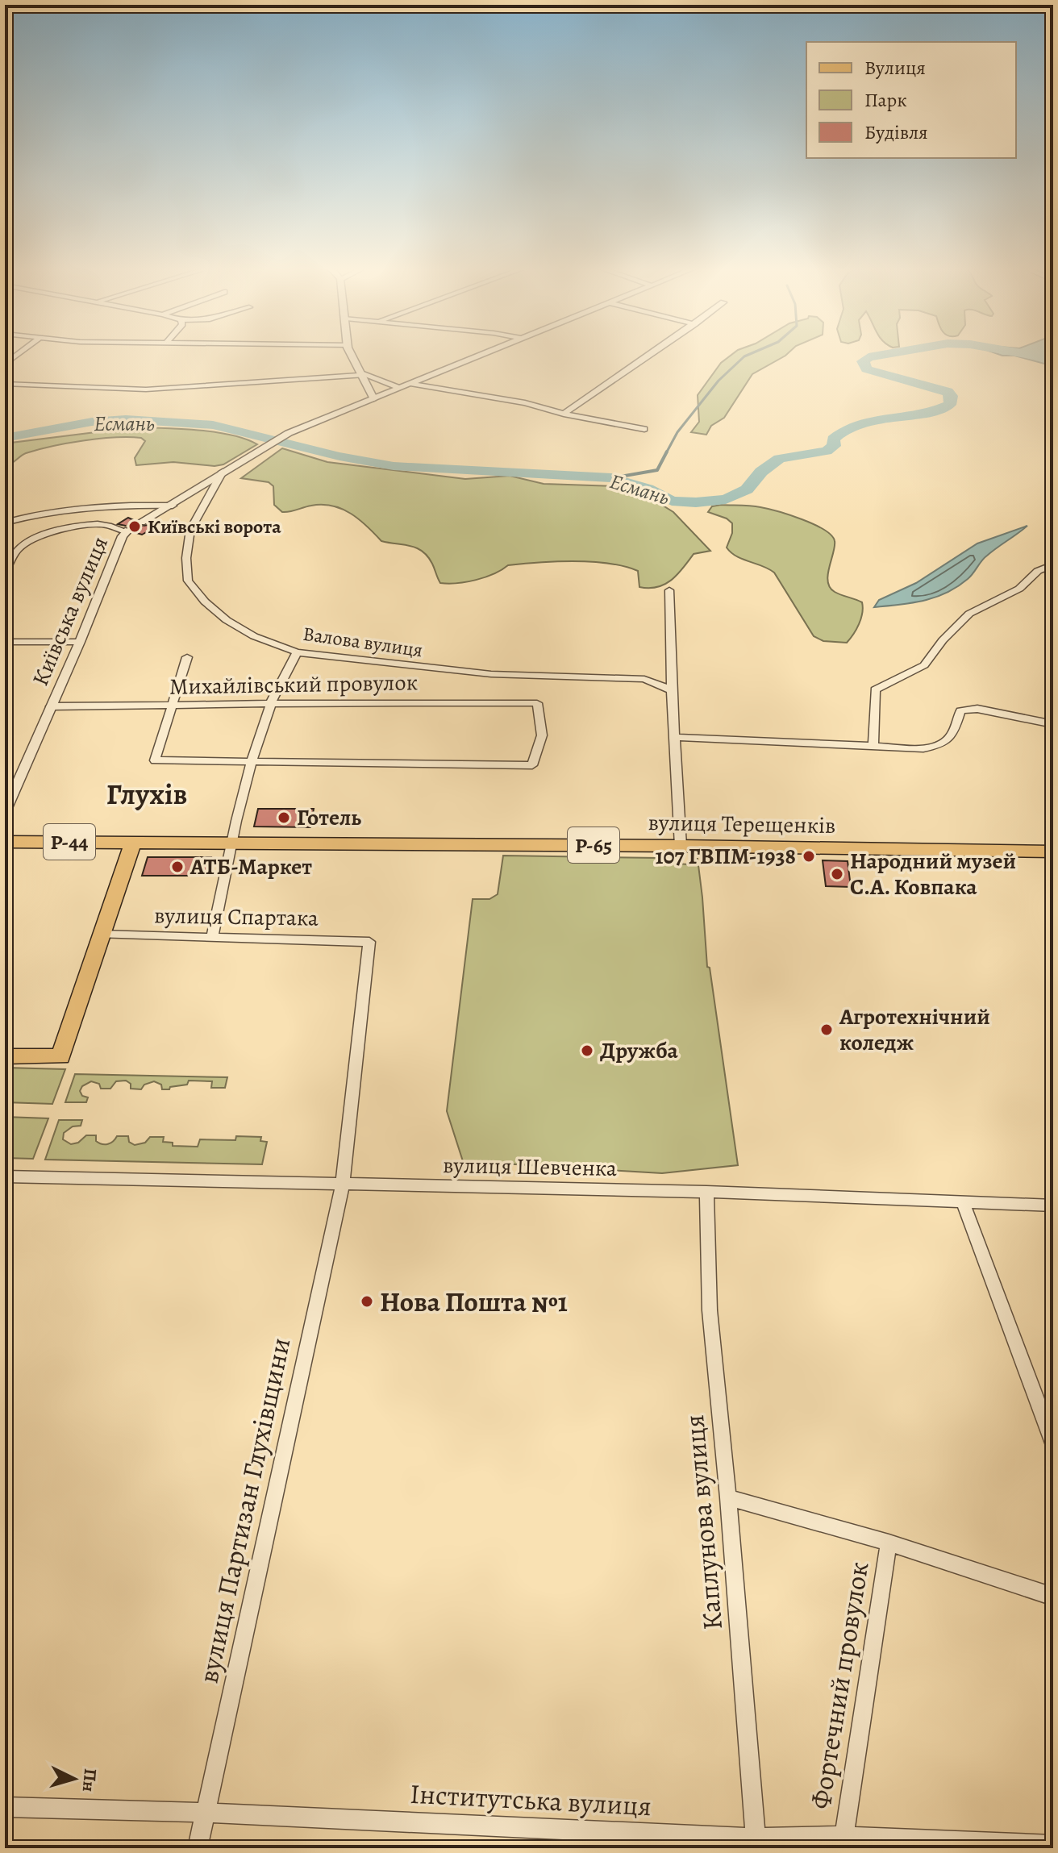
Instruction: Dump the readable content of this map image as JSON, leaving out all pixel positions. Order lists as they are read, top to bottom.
{
  "streets": {
    "main road": ["вулиця Терещенків", "Р-44", "Р-65"],
    "street": [
      "Київська вулиця",
      "Валова вулиця",
      "Михайлівський провулок",
      "вулиця Спартака",
      "вулиця Шевченка",
      "вулиця Партизан Глухівщини",
      "Каплунова вулиця",
      "Фортечний провулок",
      "Інститутська вулиця"
    ]
  },
  "crossings": [
    ["Київська вулиця", "Михайлівський провулок"],
    ["вулиця Спартака", "вулиця Партизан Глухівщини"],
    ["вулиця Шевченка", "вулиця Партизан Глухівщини"],
    ["вулиця Шевченка", "Каплунова вулиця"],
    ["вулиця Партизан Глухівщини", "Інститутська вулиця"],
    ["Каплунова вулиця", "Фортечний провулок"],
    ["Каплунова вулиця", "Інститутська вулиця"],
    ["Фортечний провулок", "Інститутська вулиця"]
  ],
  "districts": ["Глухів"],
  "water": ["Есмань"],
  "places": [
    "Київські ворота",
    "Готель",
    "107 ГВПМ-1938",
    "АТБ-Маркет",
    "Народний музей С.А. Ковпака",
    "Агротехнічний коледж",
    "Дружба",
    "Нова Пошта №1"
  ],
  "legend": ["Вулиця", "Парк", "Будівля"],
  "north": "right"
}
